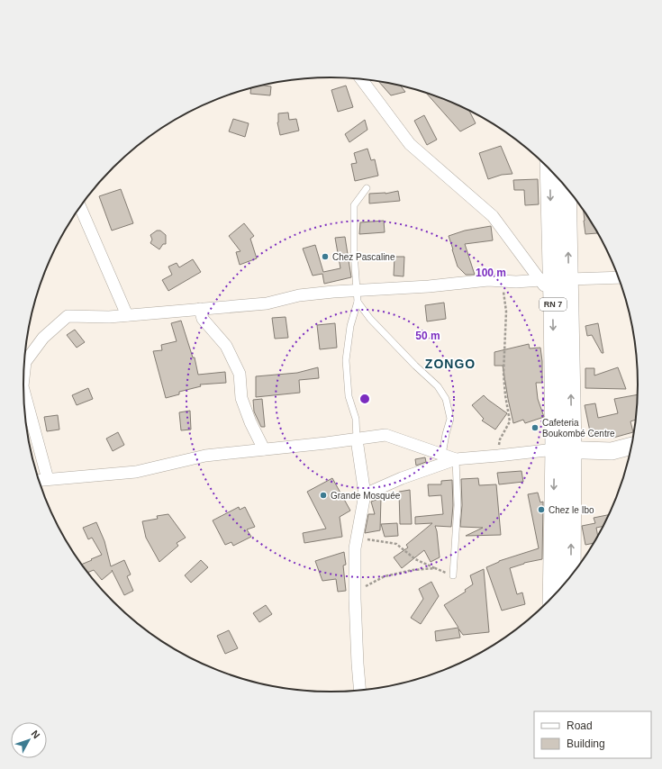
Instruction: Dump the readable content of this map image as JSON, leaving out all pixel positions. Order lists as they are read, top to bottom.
{
  "streets": {
    "main road": ["RN 7"]
  },
  "districts": ["ZONGO"],
  "places": [
    "Chez Pascaline",
    "Cafeteria Boukombé Centre",
    "Grande Mosquée",
    "Chez le Ibo"
  ],
  "legend": ["Road", "Building"],
  "north": "top right",
  "rings": ["100 m", "50 m"]
}
